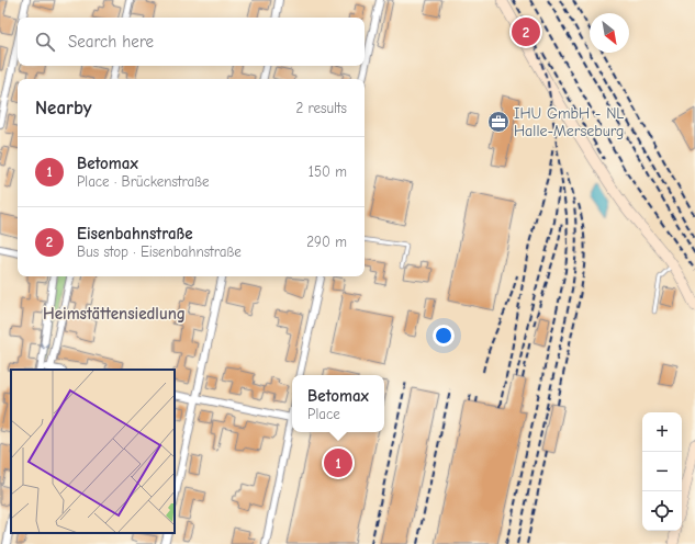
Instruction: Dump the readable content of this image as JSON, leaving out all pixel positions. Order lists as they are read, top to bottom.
{
  "districts": ["Heimstättensiedlung"],
  "places": {
    "office": ["IHU GmbH - NL Halle-Merseburg"]
  },
  "north": "bottom right",
  "page": {
    "pins": ["2", "1"],
    "search": "Search here",
    "heading": ["Nearby", "2 results"],
    "list": [
      {
        "mark": "1",
        "name": "Betomax",
        "note": "Place · Brückenstraße",
        "value": "150 m"
      },
      {
        "mark": "2",
        "name": "Eisenbahnstraße",
        "note": "Bus stop · Eisenbahnstraße",
        "value": "290 m"
      }
    ],
    "popup": ["Betomax", "Place"],
    "map_buttons": ["+", "−"]
  }
}
